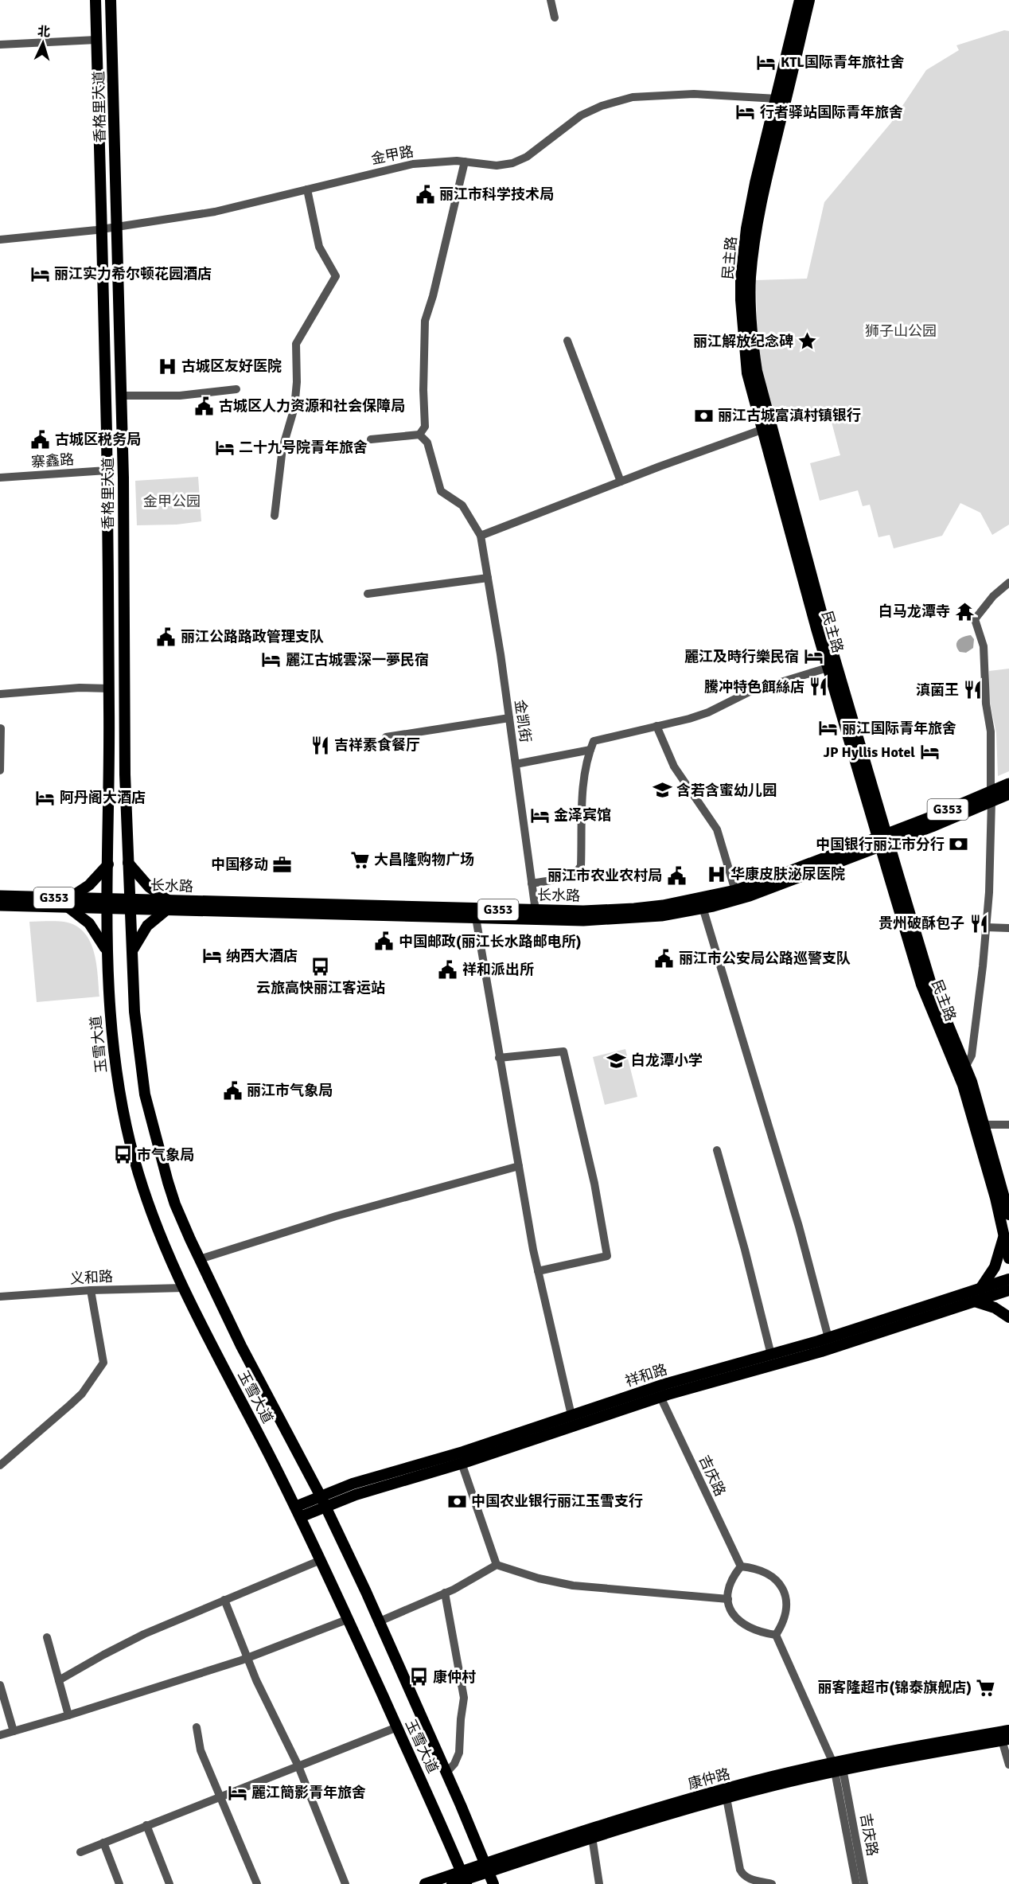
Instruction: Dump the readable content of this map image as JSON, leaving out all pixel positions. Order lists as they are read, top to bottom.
{
  "streets": {
    "highway": ["G353", "长水路"],
    "main road": [
      "香格里大道",
      "民主路",
      "玉雪大道",
      "祥和路",
      "康仲路"
    ],
    "street": [
      "金甲路",
      "寨鑫路",
      "金凯街",
      "义和路",
      "吉庆路"
    ]
  },
  "crossings": [
    ["香格里大道", "金甲路"],
    ["香格里大道", "寨鑫路"],
    ["香格里大道", "长水路"],
    ["香格里大道", "玉雪大道"],
    ["金甲路", "民主路"],
    ["民主路", "长水路"],
    ["金凯街", "长水路"],
    ["长水路", "玉雪大道"],
    ["玉雪大道", "义和路"],
    ["玉雪大道", "祥和路"],
    ["玉雪大道", "康仲路"],
    ["祥和路", "吉庆路"],
    ["吉庆路", "康仲路"]
  ],
  "parks": ["狮子山公园", "金甲公园"],
  "places": {
    "hotel": [
      "KTL国际青年旅社舍",
      "行者驿站国际青年旅舍",
      "丽江实力希尔顿花园酒店",
      "二十九号院青年旅舍",
      "麗江及時行樂民宿",
      "麗江古城雲深一夢民宿",
      "丽江国际青年旅舍",
      "JP Hyllis Hotel",
      "阿丹阁大酒店",
      "金泽宾馆",
      "纳西大酒店",
      "麗江簡影青年旅舍"
    ],
    "public building": [
      "丽江市科学技术局",
      "古城区人力资源和社会保障局",
      "古城区税务局",
      "丽江公路路政管理支队",
      "丽江市农业农村局",
      "中国邮政(丽江长水路邮电所)",
      "丽江市公安局公路巡警支队",
      "祥和派出所",
      "丽江市气象局"
    ],
    "place": ["丽江解放纪念碑"],
    "hospital": ["古城区友好医院", "华康皮肤泌尿医院"],
    "bank": ["丽江古城富滇村镇银行", "中国银行丽江市分行", "中国农业银行丽江玉雪支行"],
    "temple": ["白马龙潭寺"],
    "restaurant": [
      "騰冲特色餌絲店",
      "滇菌王",
      "吉祥素食餐厅",
      "贵州破酥包子"
    ],
    "school or university": ["含若含蜜幼儿园", "白龙潭小学"],
    "supermarket": ["大昌隆购物广场", "丽客隆超市(锦泰旗舰店)"],
    "office": ["中国移动"],
    "bus stop": ["云旅高快丽江客运站", "市气象局", "康仲村"]
  },
  "north": "top"
}
